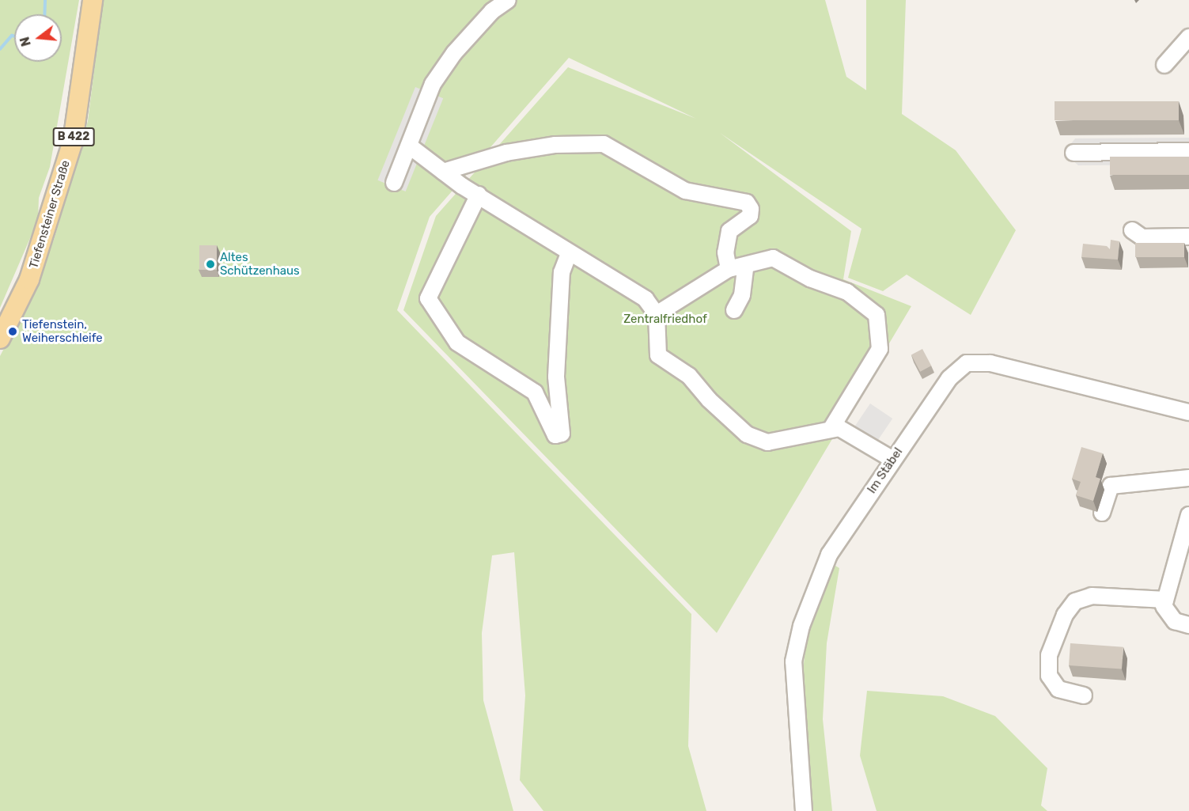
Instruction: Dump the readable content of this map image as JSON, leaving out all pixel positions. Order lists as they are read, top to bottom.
{
  "streets": {
    "main road": ["B 422", "Tiefensteiner Straße"],
    "street": ["Im Stäbel"]
  },
  "parks": ["Zentralfriedhof"],
  "places": ["Altes Schützenhaus", "Tiefenstein, Weiherschleife"],
  "north": "left"
}
